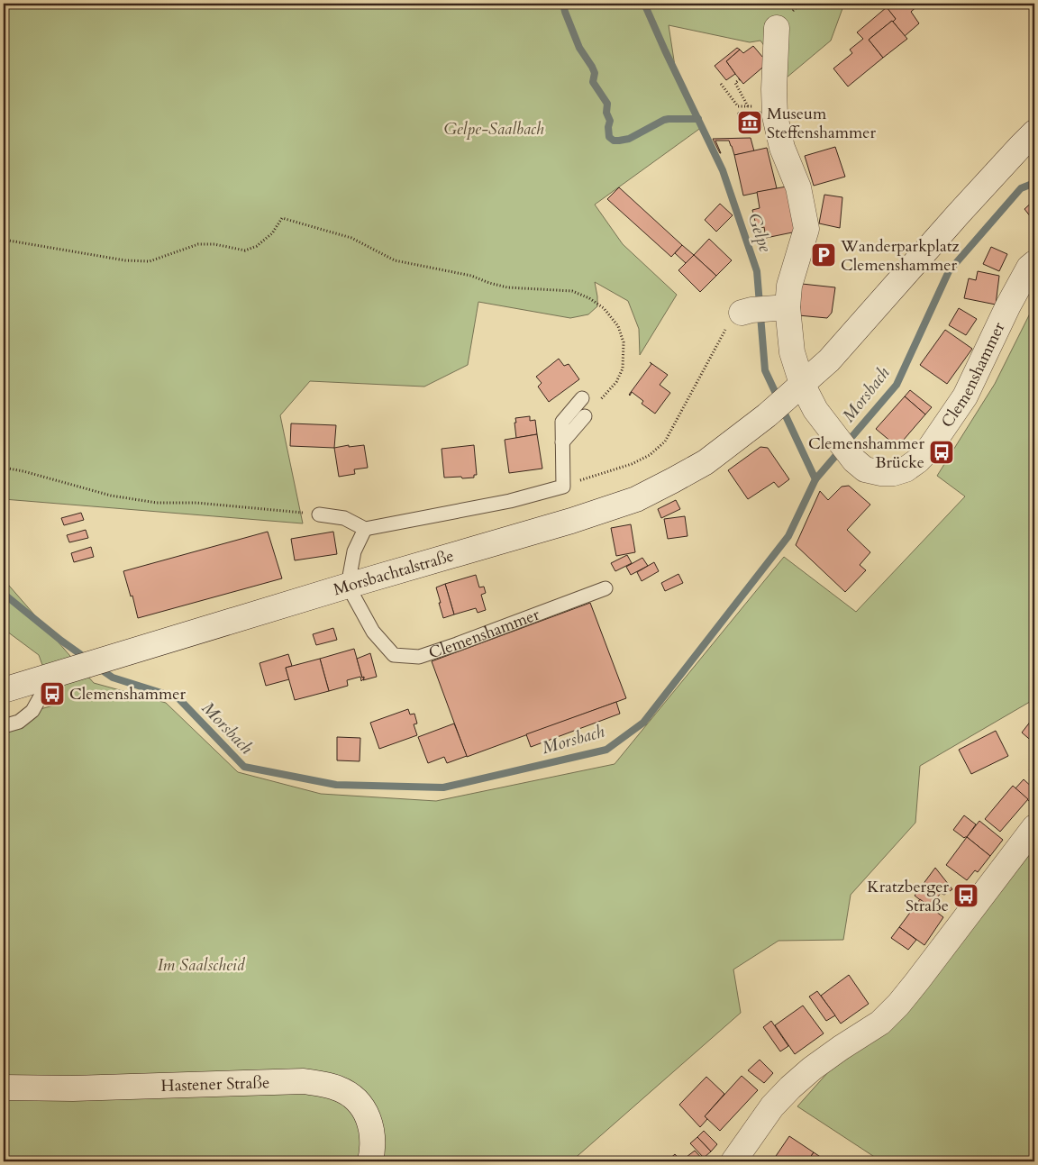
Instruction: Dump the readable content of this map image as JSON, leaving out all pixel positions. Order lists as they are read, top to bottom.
{
  "streets": {
    "main road": ["Clemenshammer", "Morsbachtalstraße", "Hastener Straße"]
  },
  "crossings": [
    ["Clemenshammer", "Morsbachtalstraße"]
  ],
  "water": ["Gelpe", "Morsbach"],
  "parks": ["Gelpe-Saalbach", "Im Saalscheid"],
  "places": {
    "museum": ["Museum Steffenshammer"],
    "parking": ["Wanderparkplatz Clemenshammer"],
    "bus stop": ["Clemenshammer Brücke", "Clemenshammer", "Kratzberger Straße"]
  }
}
